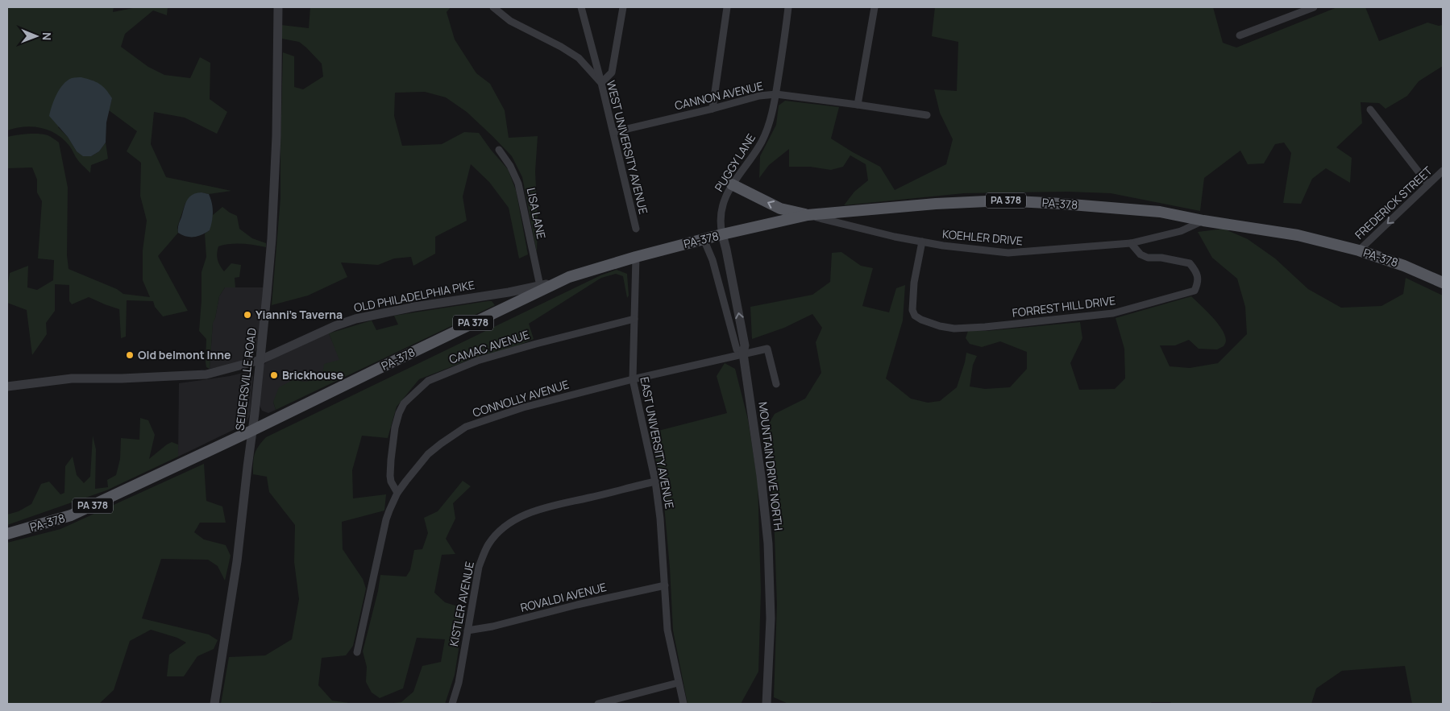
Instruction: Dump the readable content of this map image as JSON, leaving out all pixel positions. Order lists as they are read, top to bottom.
{
  "streets": {
    "main road": ["PA 378", "PA-378"],
    "street": [
      "CANNON AVENUE",
      "WEST UNIVERSITY AVENUE",
      "PUGGY LANE",
      "FREDERICK STREET",
      "LISA LANE",
      "KOEHLER DRIVE",
      "OLD PHILADELPHIA PIKE",
      "FORREST HILL DRIVE",
      "CAMAC AVENUE",
      "SEIDERSVILLE ROAD",
      "CONNOLLY AVENUE",
      "EAST UNIVERSITY AVENUE",
      "MOUNTAIN DRIVE NORTH",
      "ROVALDI AVENUE",
      "KISTLER AVENUE"
    ]
  },
  "crossings": [
    ["CANNON AVENUE", "WEST UNIVERSITY AVENUE"],
    ["CANNON AVENUE", "PUGGY LANE"],
    ["PUGGY LANE", "PA-378"],
    ["PUGGY LANE", "MOUNTAIN DRIVE NORTH"],
    ["FREDERICK STREET", "PA-378"],
    ["PA-378", "KOEHLER DRIVE"],
    ["PA-378", "OLD PHILADELPHIA PIKE"],
    ["PA-378", "SEIDERSVILLE ROAD"],
    ["PA-378", "EAST UNIVERSITY AVENUE"],
    ["PA-378", "MOUNTAIN DRIVE NORTH"],
    ["LISA LANE", "OLD PHILADELPHIA PIKE"],
    ["KOEHLER DRIVE", "FORREST HILL DRIVE"],
    ["OLD PHILADELPHIA PIKE", "SEIDERSVILLE ROAD"],
    ["CAMAC AVENUE", "CONNOLLY AVENUE"],
    ["CAMAC AVENUE", "EAST UNIVERSITY AVENUE"],
    ["CONNOLLY AVENUE", "EAST UNIVERSITY AVENUE"],
    ["CONNOLLY AVENUE", "MOUNTAIN DRIVE NORTH"],
    ["EAST UNIVERSITY AVENUE", "ROVALDI AVENUE"],
    ["EAST UNIVERSITY AVENUE", "KISTLER AVENUE"],
    ["ROVALDI AVENUE", "KISTLER AVENUE"]
  ],
  "one_way": ["FREDERICK STREET"],
  "places": ["Yianni's Taverna", "Old belmont Inne", "Brickhouse"],
  "north": "right"
}
